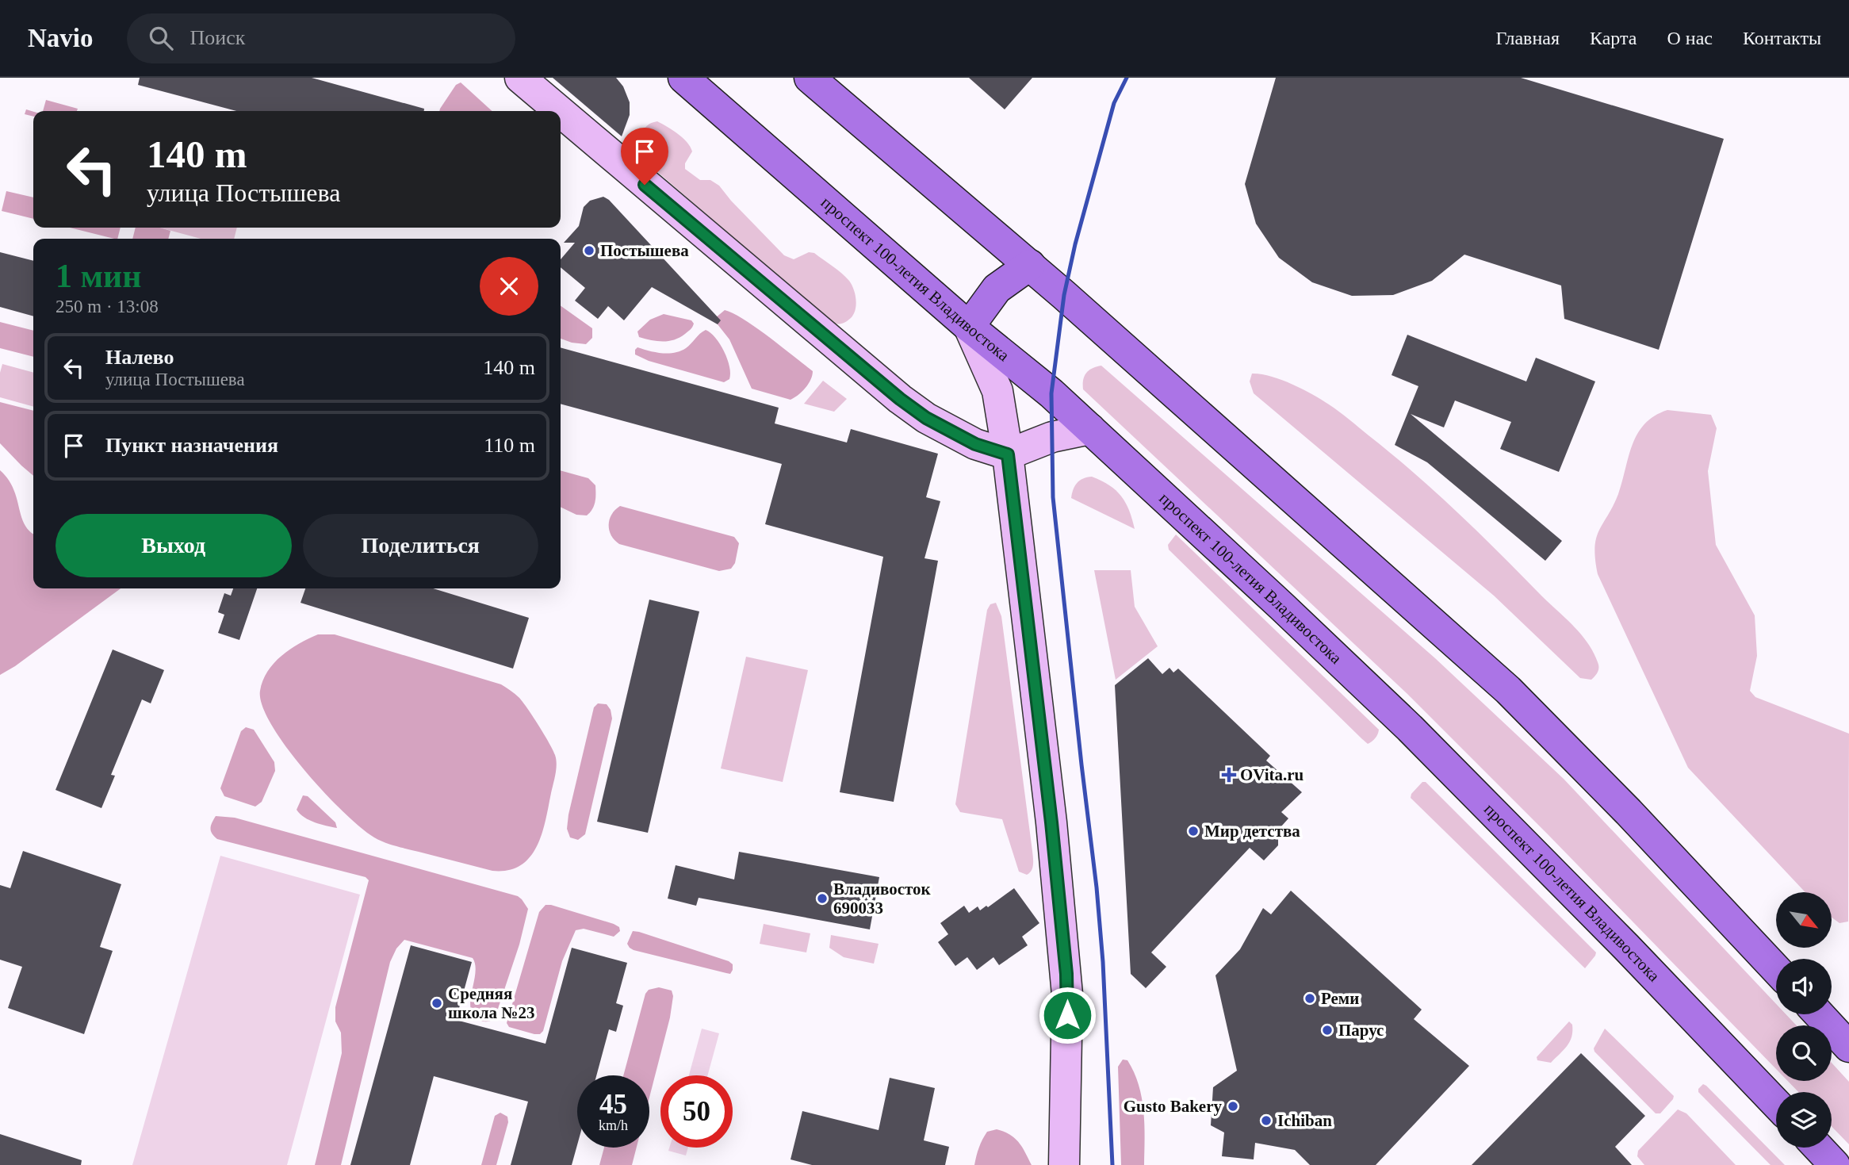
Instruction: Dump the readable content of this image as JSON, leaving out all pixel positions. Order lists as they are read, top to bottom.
{
  "streets": {
    "highway": ["проспект 100-летия Владивостока"]
  },
  "places": {
    "other": [
      "Постышева",
      "Мир детства",
      "Владивосток 690033",
      "Реми",
      "Средняя школа №23",
      "Парус",
      "Gusto Bakery",
      "Ichiban"
    ],
    "health": ["OVita.ru"]
  },
  "north": "bottom right",
  "page": {
    "header": "Navio",
    "search": "Поиск",
    "nav": [
      "Главная",
      "Карта",
      "О нас",
      "Контакты"
    ],
    "turn": ["140 m", "улица Постышева"],
    "heading": ["1 мин", "250 m · 13:08"],
    "list": [
      {
        "name": "Налево",
        "note": "улица Постышева",
        "value": "140 m"
      },
      {
        "name": "Пункт назначения",
        "value": "110 m"
      }
    ],
    "buttons": ["Выход", "Поделиться"],
    "speed": "45 km/h",
    "limit": "50"
  }
}
